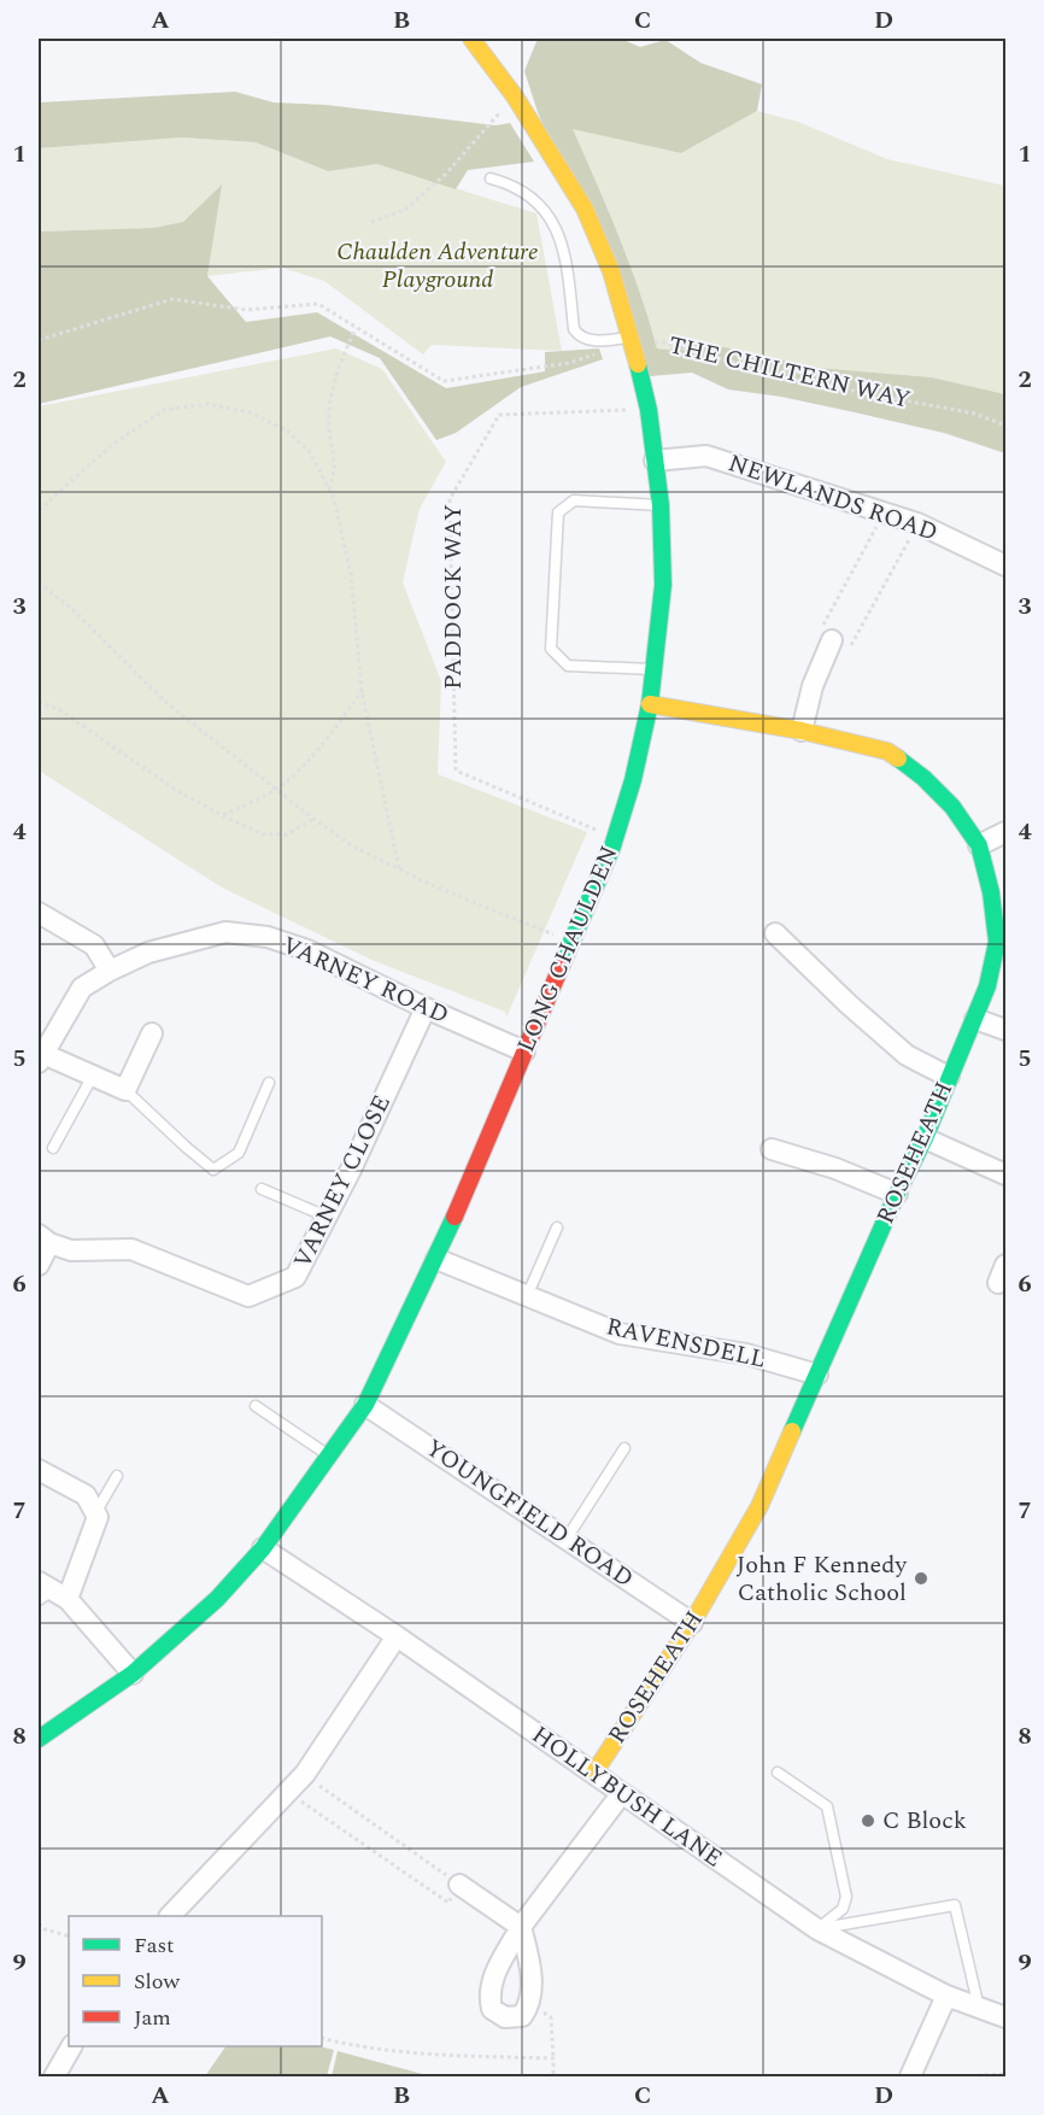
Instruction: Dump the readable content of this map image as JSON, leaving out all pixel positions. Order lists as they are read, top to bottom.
{
  "streets": {
    "street": [
      "NEWLANDS ROAD",
      "LONG CHAULDEN",
      "VARNEY ROAD",
      "ROSEHEATH",
      "VARNEY CLOSE",
      "RAVENSDELL",
      "YOUNGFIELD ROAD",
      "HOLLYBUSH LANE"
    ],
    "path": ["THE CHILTERN WAY", "PADDOCK WAY"]
  },
  "crossings": [
    ["THE CHILTERN WAY", "LONG CHAULDEN"],
    ["NEWLANDS ROAD", "LONG CHAULDEN"],
    ["PADDOCK WAY", "LONG CHAULDEN"],
    ["LONG CHAULDEN", "VARNEY ROAD"],
    ["LONG CHAULDEN", "ROSEHEATH"],
    ["LONG CHAULDEN", "RAVENSDELL"],
    ["LONG CHAULDEN", "YOUNGFIELD ROAD"],
    ["LONG CHAULDEN", "HOLLYBUSH LANE"],
    ["VARNEY ROAD", "VARNEY CLOSE"],
    ["ROSEHEATH", "RAVENSDELL"],
    ["ROSEHEATH", "YOUNGFIELD ROAD"],
    ["ROSEHEATH", "HOLLYBUSH LANE"]
  ],
  "parks": ["Chaulden Adventure Playground"],
  "places": ["John F Kennedy Catholic School", "C Block"],
  "legend": ["Fast", "Slow", "Jam"],
  "grid": {
    "columns": [
      "A",
      "B",
      "C",
      "D"
    ],
    "rows": [
      "1",
      "2",
      "3",
      "4",
      "5",
      "6",
      "7",
      "8",
      "9"
    ]
  }
}
